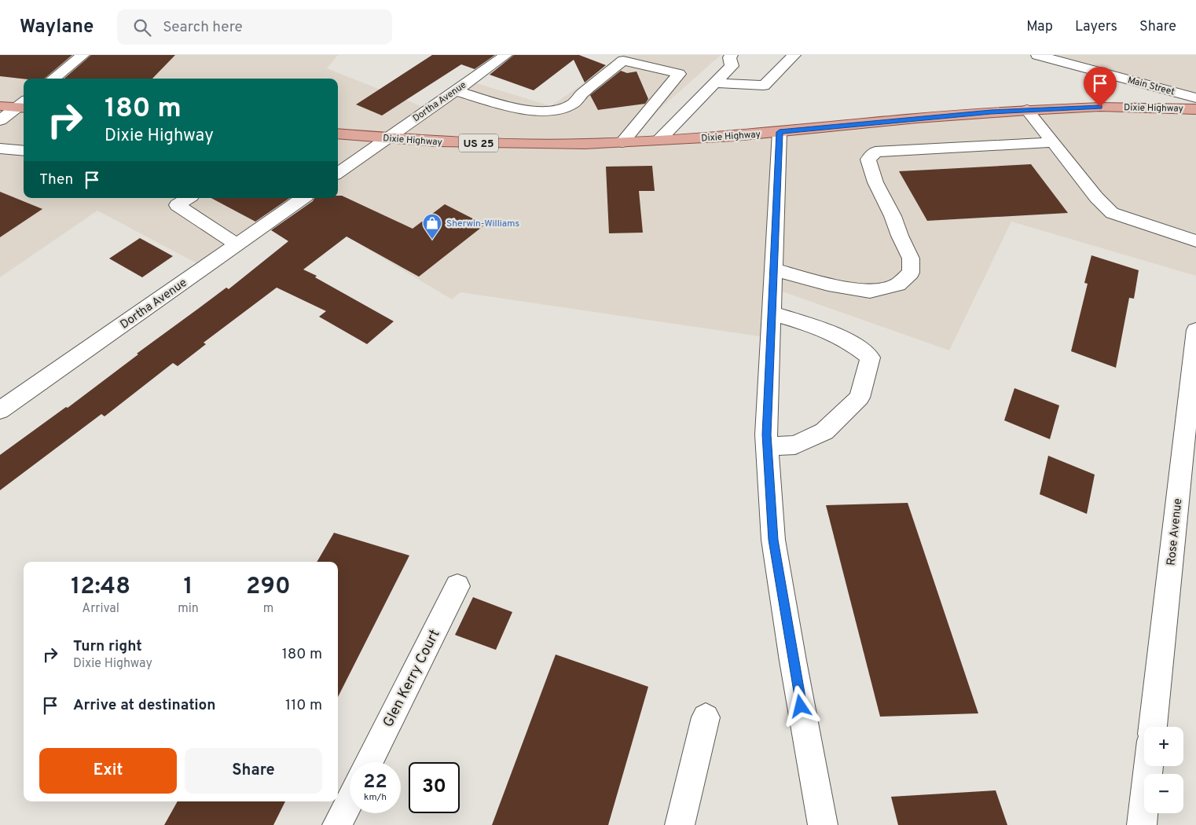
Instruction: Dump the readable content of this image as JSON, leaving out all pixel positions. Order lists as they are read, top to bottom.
{
  "streets": {
    "main road": ["Dixie Highway", "US 25"],
    "street": [
      "Main Street",
      "Dortha Avenue",
      "Rose Avenue",
      "Glen Kerry Court"
    ]
  },
  "crossings": [
    ["Dortha Avenue", "Dixie Highway"]
  ],
  "places": {
    "shop": ["Sherwin-Williams"]
  },
  "page": {
    "header": "Waylane",
    "search": "Search here",
    "nav": ["Map", "Layers", "Share"],
    "turn": ["180 m", "Dixie Highway"],
    "then": "Then",
    "eta": [
      "12:48",
      "Arrival",
      "1",
      "min",
      "290",
      "m"
    ],
    "list": [
      {
        "name": "Turn right",
        "note": "Dixie Highway",
        "value": "180 m"
      },
      {
        "name": "Arrive at destination",
        "value": "110 m"
      }
    ],
    "map_buttons": ["+", "−"],
    "buttons": ["Exit", "Share"],
    "speed": "22 km/h",
    "limit": "30"
  }
}
